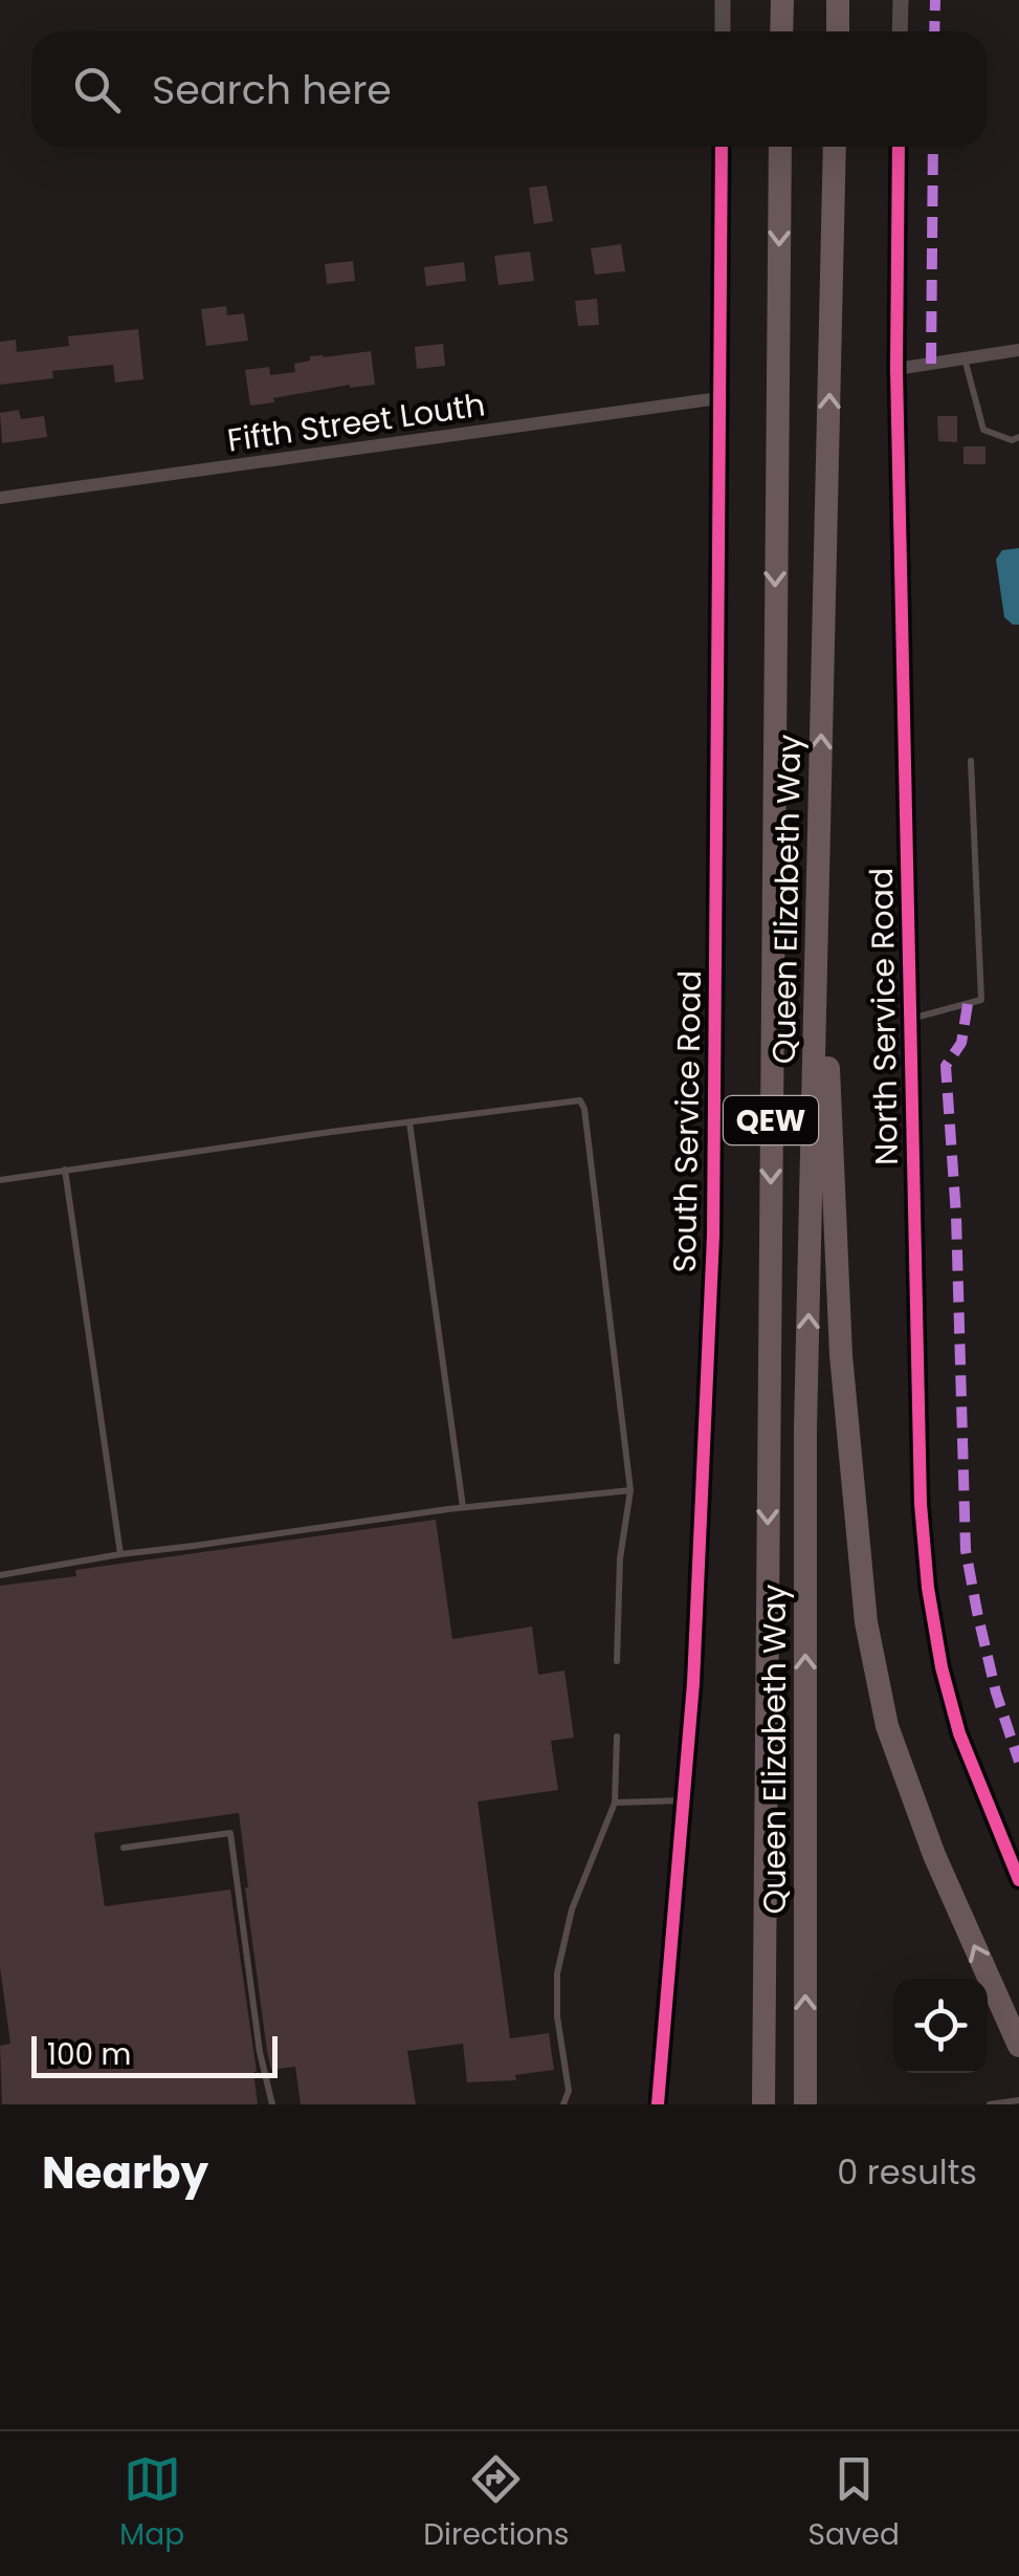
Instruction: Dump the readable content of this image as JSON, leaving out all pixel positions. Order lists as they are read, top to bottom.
{
  "streets": {
    "highway": ["Queen Elizabeth Way", "QEW"],
    "street": ["Fifth Street Louth", "North Service Road", "South Service Road"]
  },
  "crossings": [
    ["Fifth Street Louth", "South Service Road"]
  ],
  "scale_bar": "100 m",
  "page": {
    "search": "Search here",
    "scale": "100 m",
    "heading": ["Nearby", "0 results"],
    "nav": ["Map", "Directions", "Saved"]
  }
}
